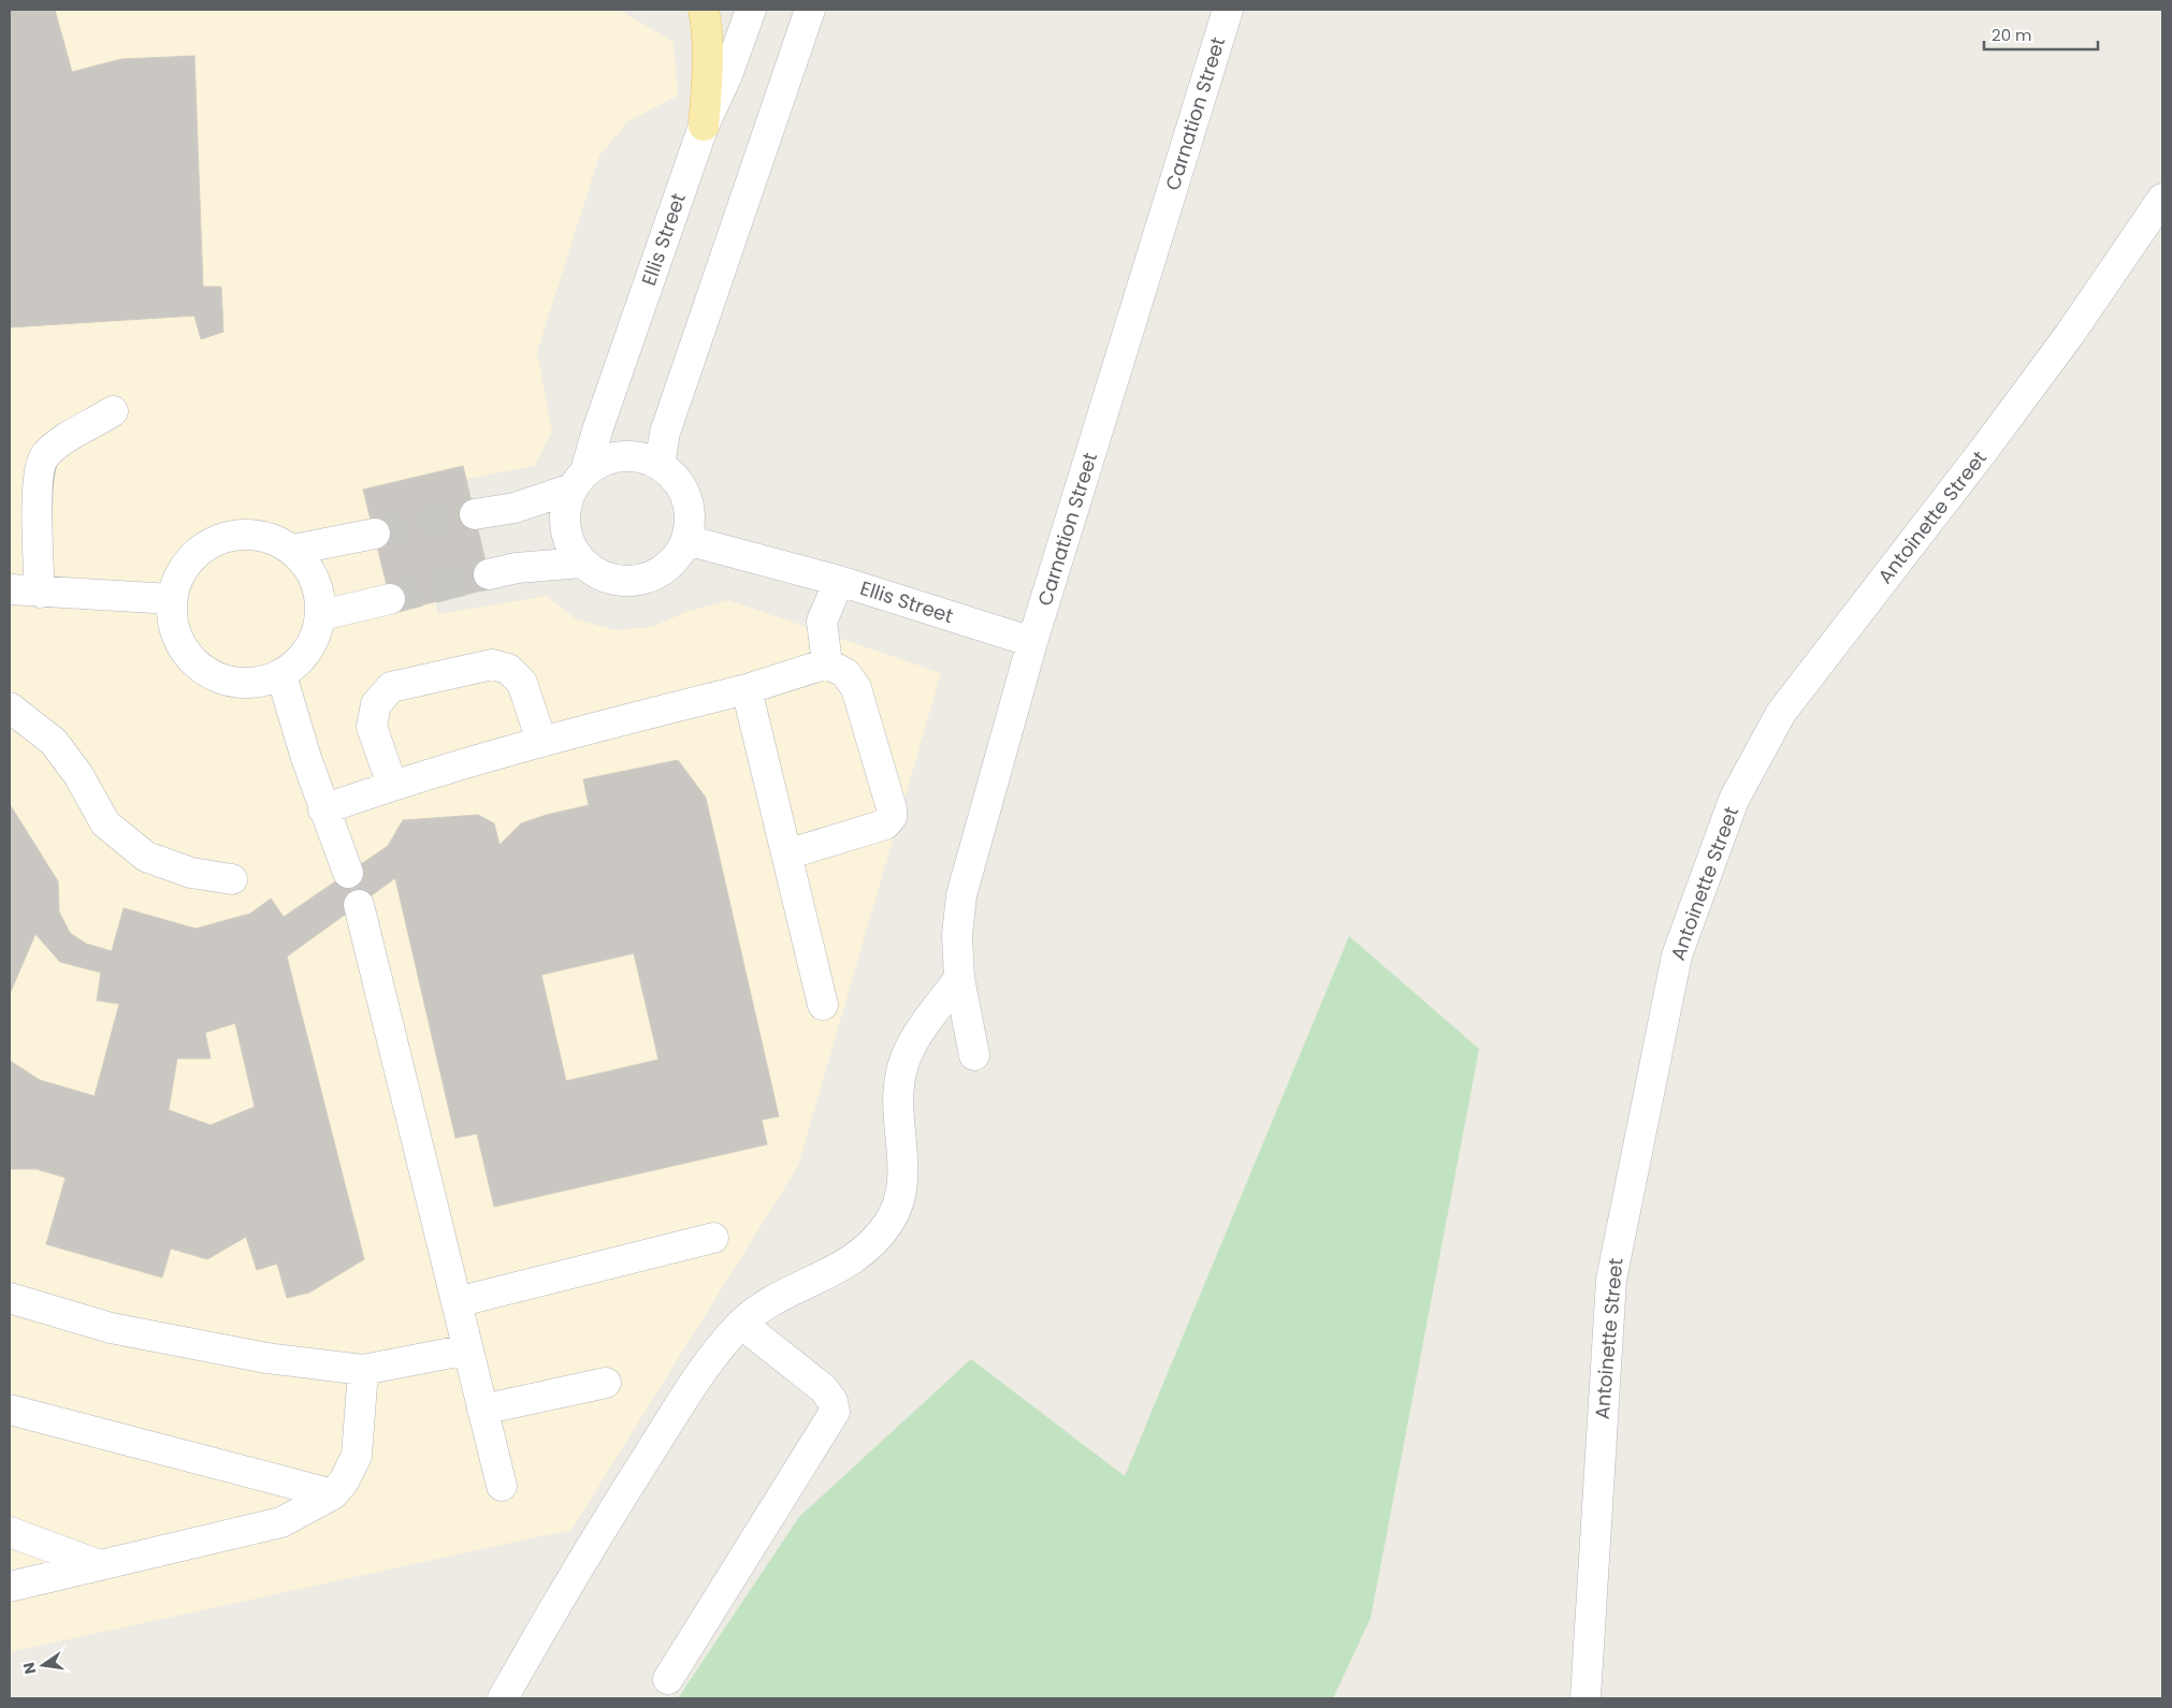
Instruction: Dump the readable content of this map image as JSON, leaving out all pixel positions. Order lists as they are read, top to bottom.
{
  "streets": {
    "street": ["Carnation Street", "Ellis Street", "Antoinette Street"]
  },
  "crossings": [
    ["Carnation Street", "Ellis Street"]
  ],
  "scale_bar": "20 m",
  "north": "left"
}
